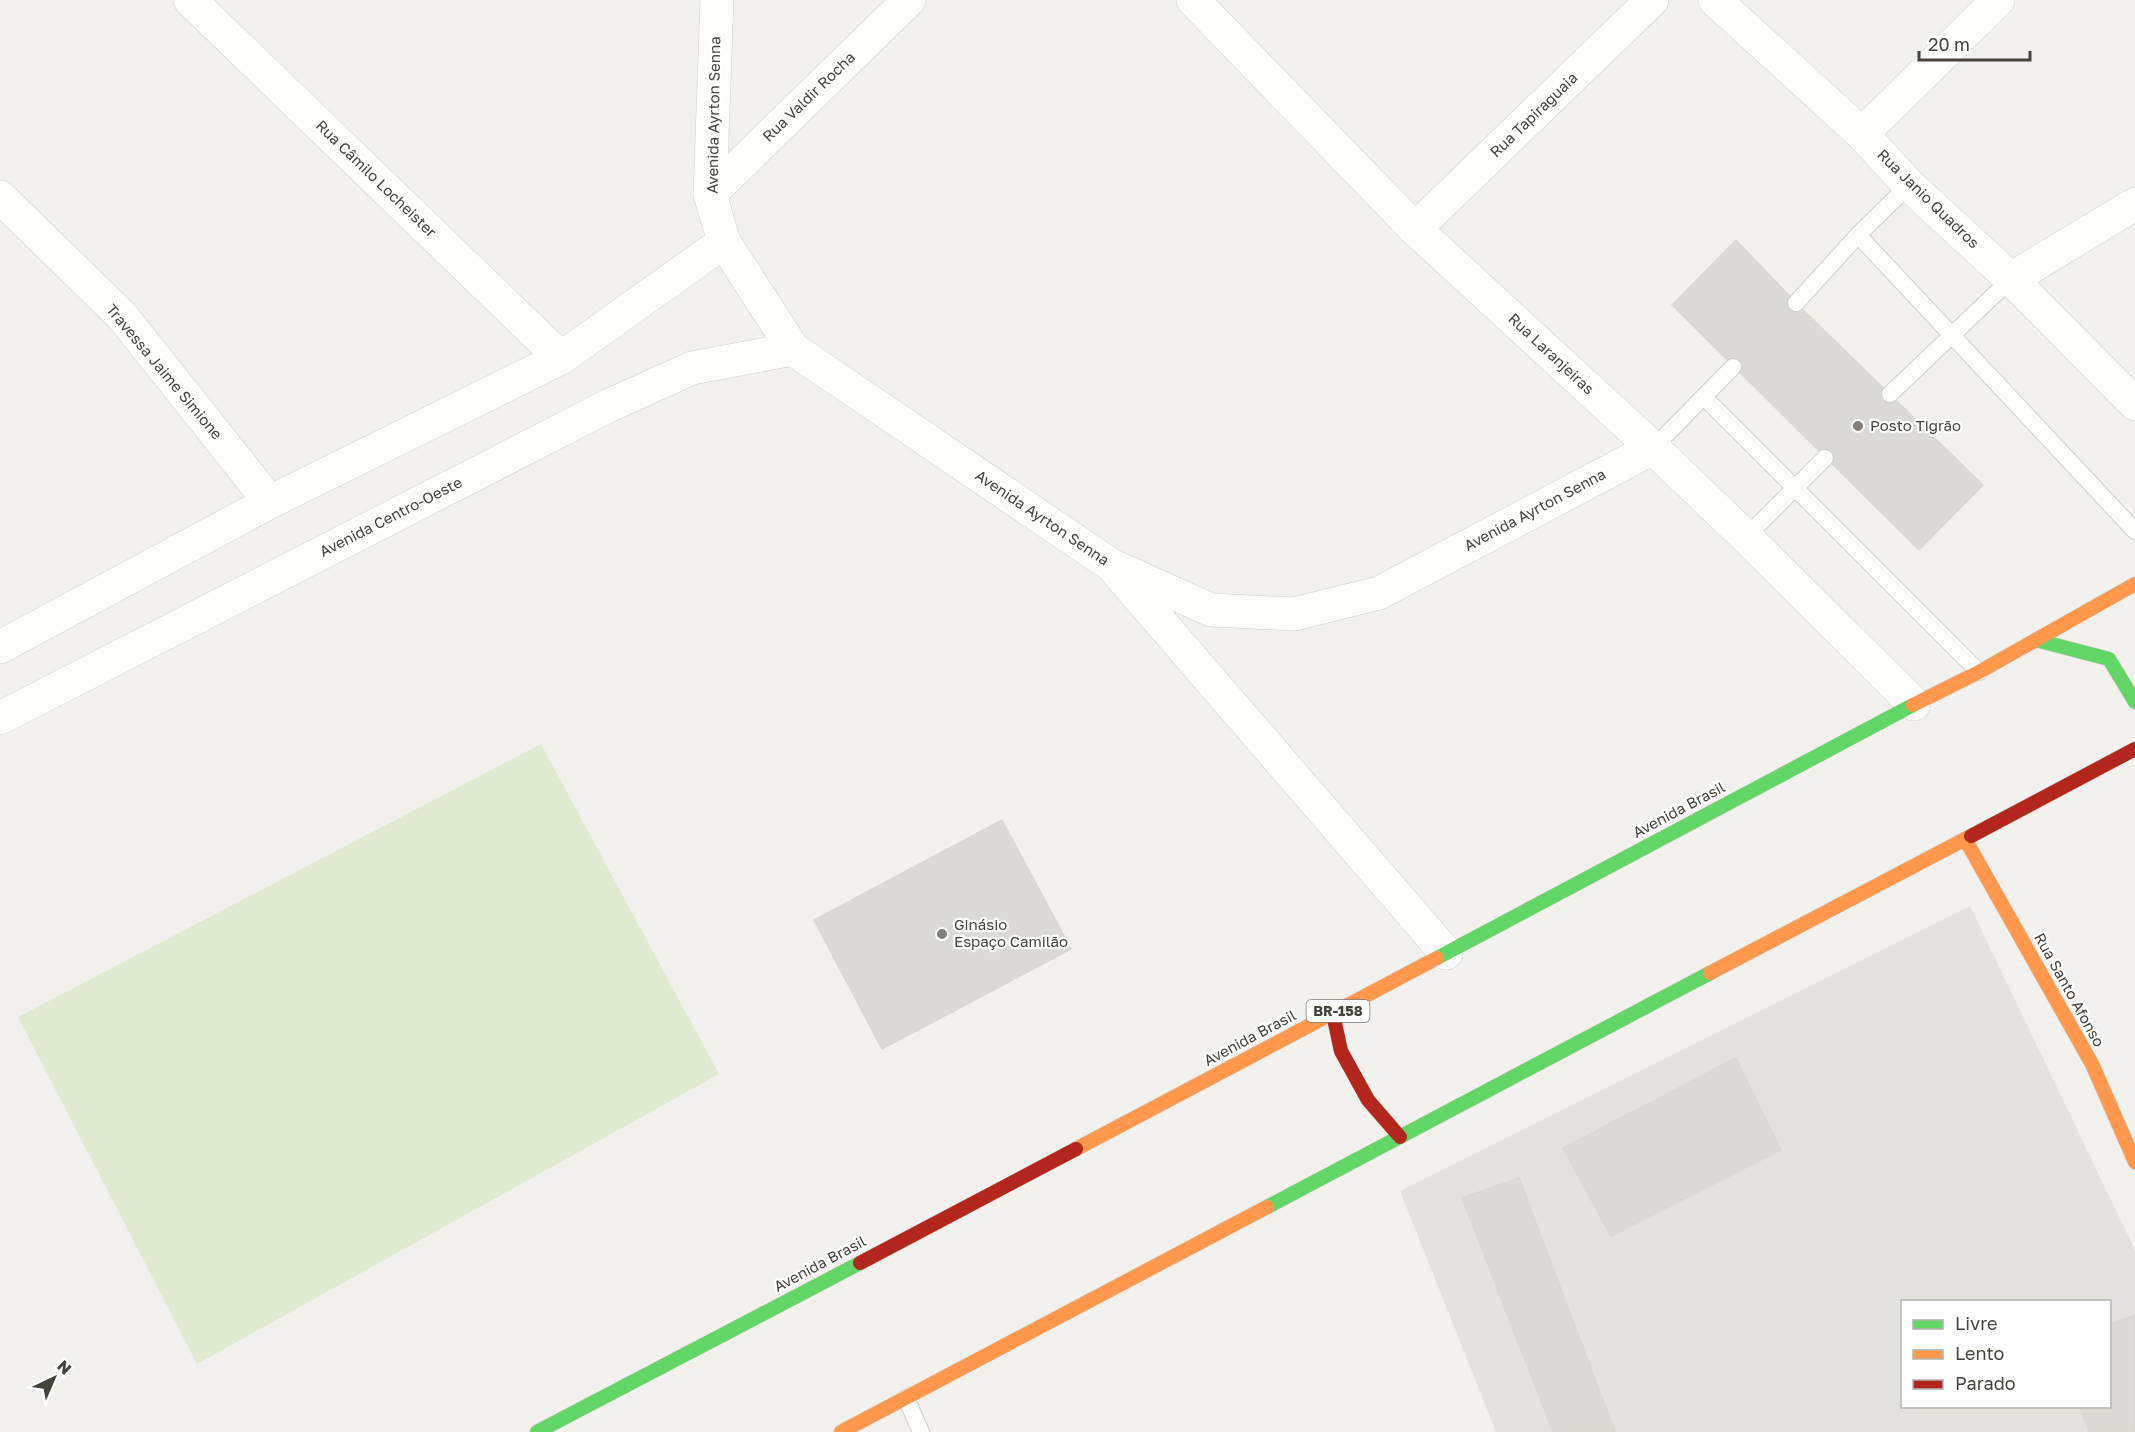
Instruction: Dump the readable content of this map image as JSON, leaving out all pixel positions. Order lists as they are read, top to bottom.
{
  "streets": {
    "main road": ["Avenida Brasil", "Rua Santo Afonso", "BR-158"],
    "street": [
      "Rua Valdir Rocha",
      "Avenida Ayrton Senna",
      "Rua Tapiraguaia",
      "Rua Câmilo Locheister",
      "Rua Janio Quadros",
      "Rua Laranjeiras",
      "Travessa Jaime Simione",
      "Avenida Centro-Oeste"
    ]
  },
  "crossings": [
    ["Rua Valdir Rocha", "Avenida Ayrton Senna"],
    ["Avenida Ayrton Senna", "Rua Laranjeiras"],
    ["Avenida Ayrton Senna", "Avenida Centro-Oeste"],
    ["Rua Tapiraguaia", "Rua Laranjeiras"],
    ["Rua Laranjeiras", "Avenida Brasil"]
  ],
  "places": ["Posto Tigrão", "Ginásio Espaço Camilão"],
  "legend": ["Livre", "Lento", "Parado"],
  "scale_bar": "20 m",
  "north": "top right"
}
